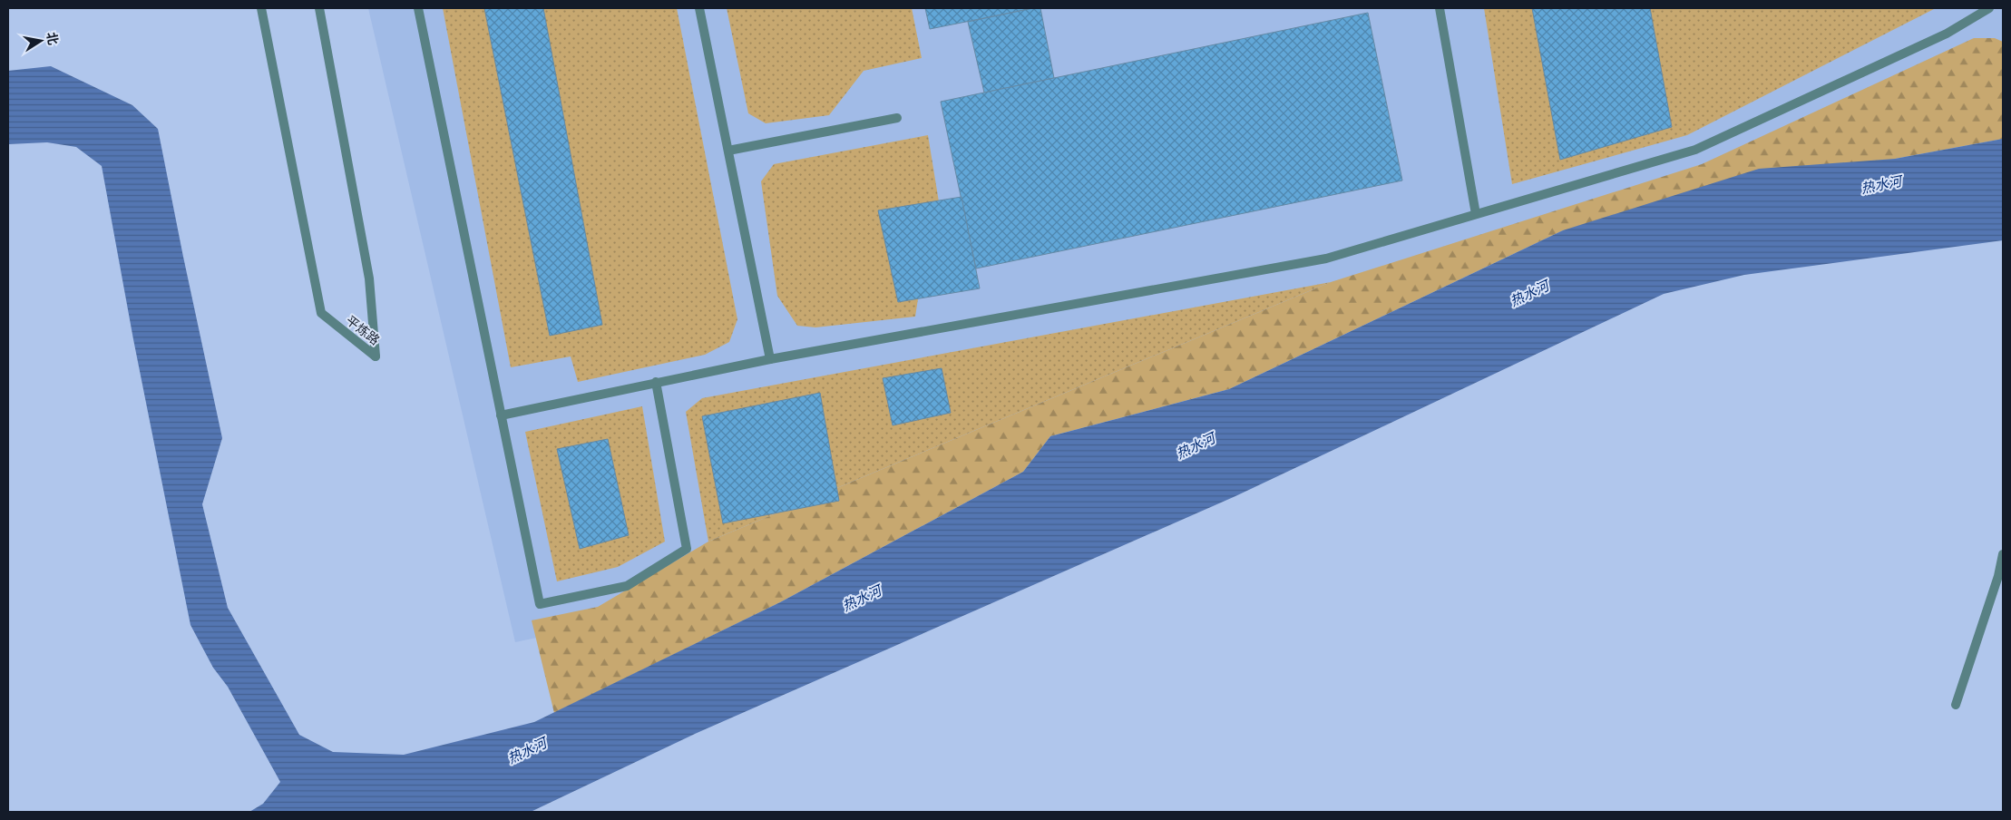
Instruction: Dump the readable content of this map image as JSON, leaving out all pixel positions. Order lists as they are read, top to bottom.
{
  "streets": {
    "street": ["平炼路"]
  },
  "water": ["热水河"],
  "north": "right"
}
